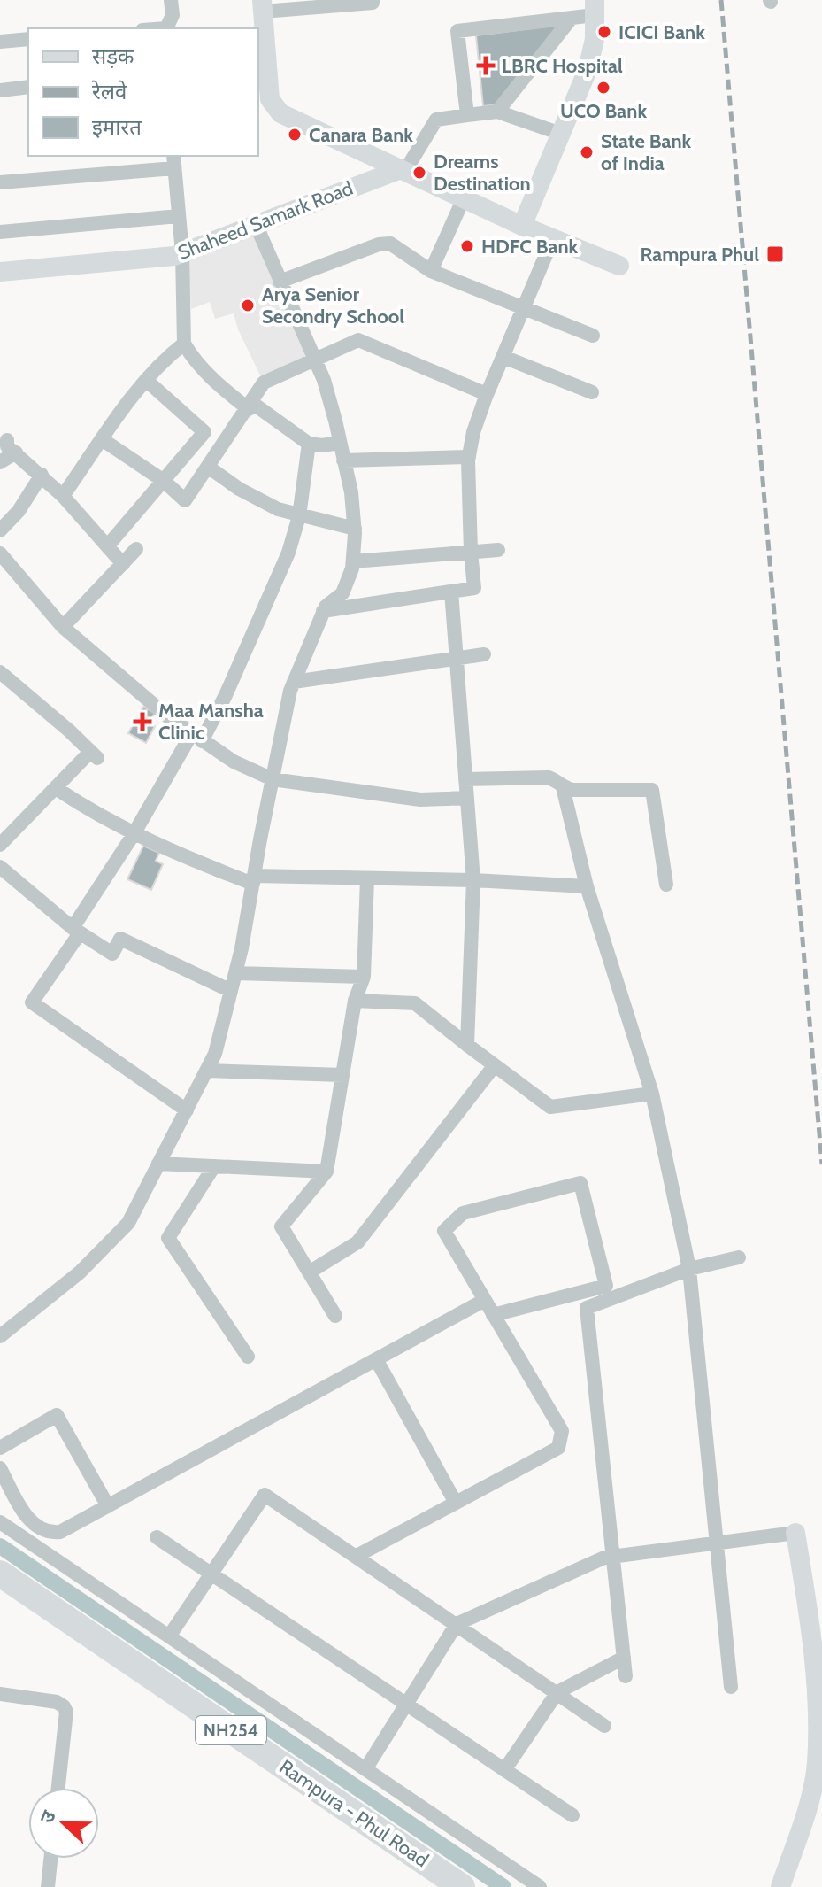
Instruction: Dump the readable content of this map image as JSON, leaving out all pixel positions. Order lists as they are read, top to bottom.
{
  "streets": {
    "highway": ["NH254", "Rampura - Phul Road"],
    "street": ["Shaheed Samark Road"]
  },
  "places": {
    "other": [
      "ICICI Bank",
      "UCO Bank",
      "Canara Bank",
      "State Bank of India",
      "Dreams Destination",
      "HDFC Bank",
      "Arya Senior Secondry School"
    ],
    "health": ["LBRC Hospital", "Maa Mansha Clinic"],
    "transit": ["Rampura Phul"]
  },
  "legend": ["सड़क", "रेलवे", "इमारत"],
  "north": "left"
}
